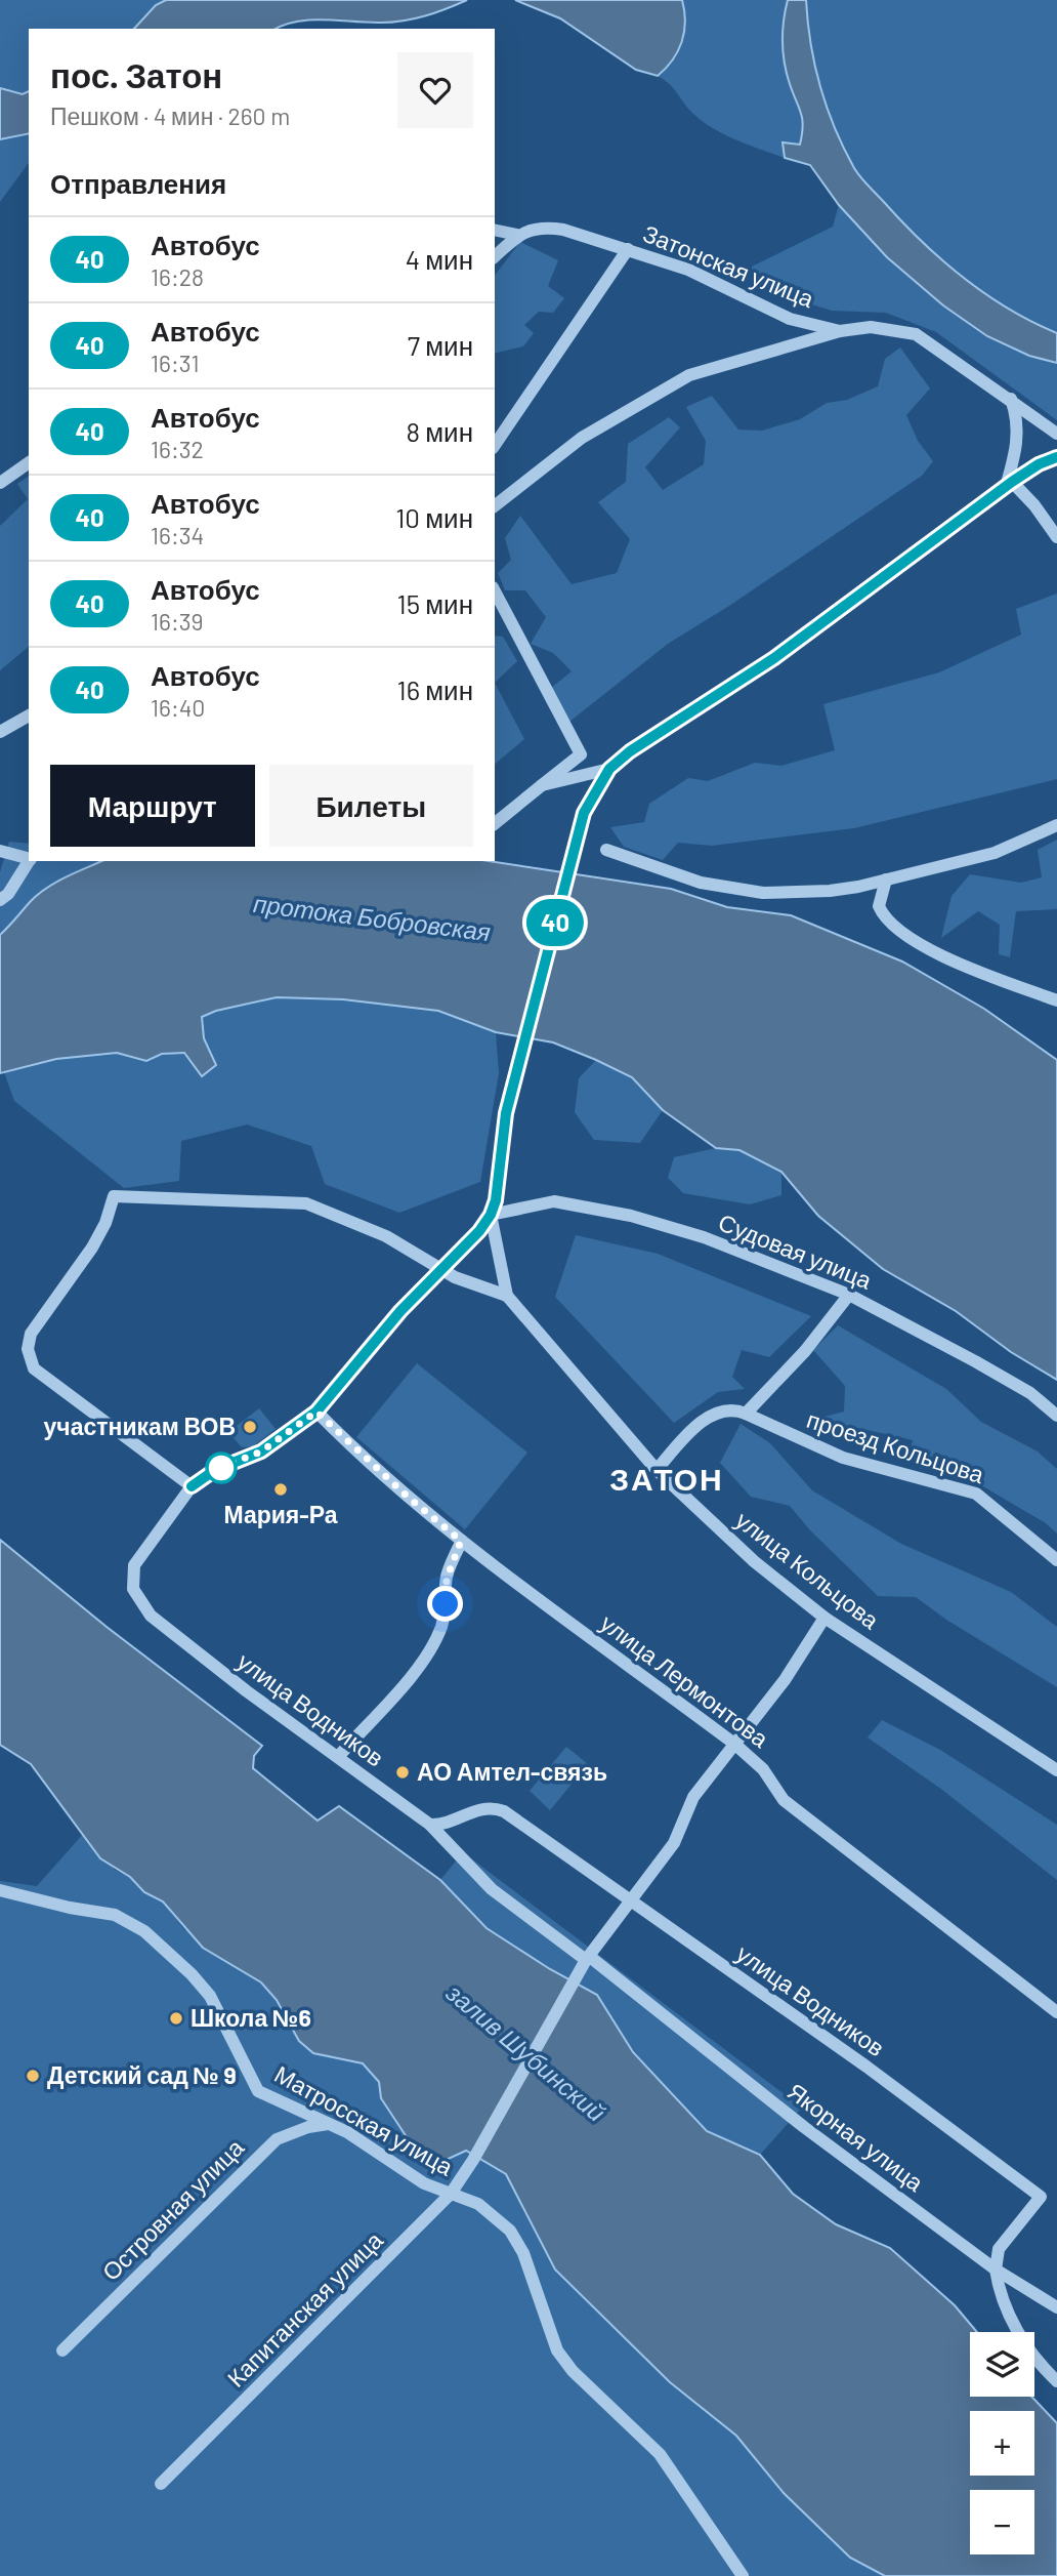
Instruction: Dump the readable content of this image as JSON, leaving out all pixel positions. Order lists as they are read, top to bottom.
{
  "streets": {
    "street": [
      "Затонская улица",
      "Судовая улица",
      "проезд Кольцова",
      "улица Кольцова",
      "улица Лермонтова",
      "улица Водников",
      "Матросская улица",
      "Якорная улица",
      "Островная улица",
      "Капитанская улица"
    ]
  },
  "crossings": [
    ["Судовая улица", "улица Кольцова"],
    ["проезд Кольцова", "улица Кольцова"],
    ["улица Кольцова", "Капитанская улица"],
    ["улица Лермонтова", "Капитанская улица"],
    ["улица Водников", "Якорная улица"],
    ["улица Водников", "Капитанская улица"],
    ["Матросская улица", "Островная улица"],
    ["Матросская улица", "Капитанская улица"],
    ["Якорная улица", "Капитанская улица"]
  ],
  "districts": ["ЗАТОН"],
  "water": ["протока Бобровская", "залив Шубинский"],
  "places": [
    "участникам ВОВ",
    "Мария-Ра",
    "АО Амтел-связь",
    "Школа №6",
    "Детский сад № 9"
  ],
  "lines": ["bus line 40"],
  "page": {
    "on_map": "40",
    "heading": [
      ["пос. Затон", "Пешком · 4 мин · 260 m"],
      "Отправления"
    ],
    "list": [
      {
        "mark": "40",
        "name": "Автобус",
        "note": "16:28",
        "value": "4 мин"
      },
      {
        "mark": "40",
        "name": "Автобус",
        "note": "16:31",
        "value": "7 мин"
      },
      {
        "mark": "40",
        "name": "Автобус",
        "note": "16:32",
        "value": "8 мин"
      },
      {
        "mark": "40",
        "name": "Автобус",
        "note": "16:34",
        "value": "10 мин"
      },
      {
        "mark": "40",
        "name": "Автобус",
        "note": "16:39",
        "value": "15 мин"
      },
      {
        "mark": "40",
        "name": "Автобус",
        "note": "16:40",
        "value": "16 мин"
      }
    ],
    "buttons": ["Маршрут", "Билеты"],
    "map_buttons": ["+", "−"]
  }
}
